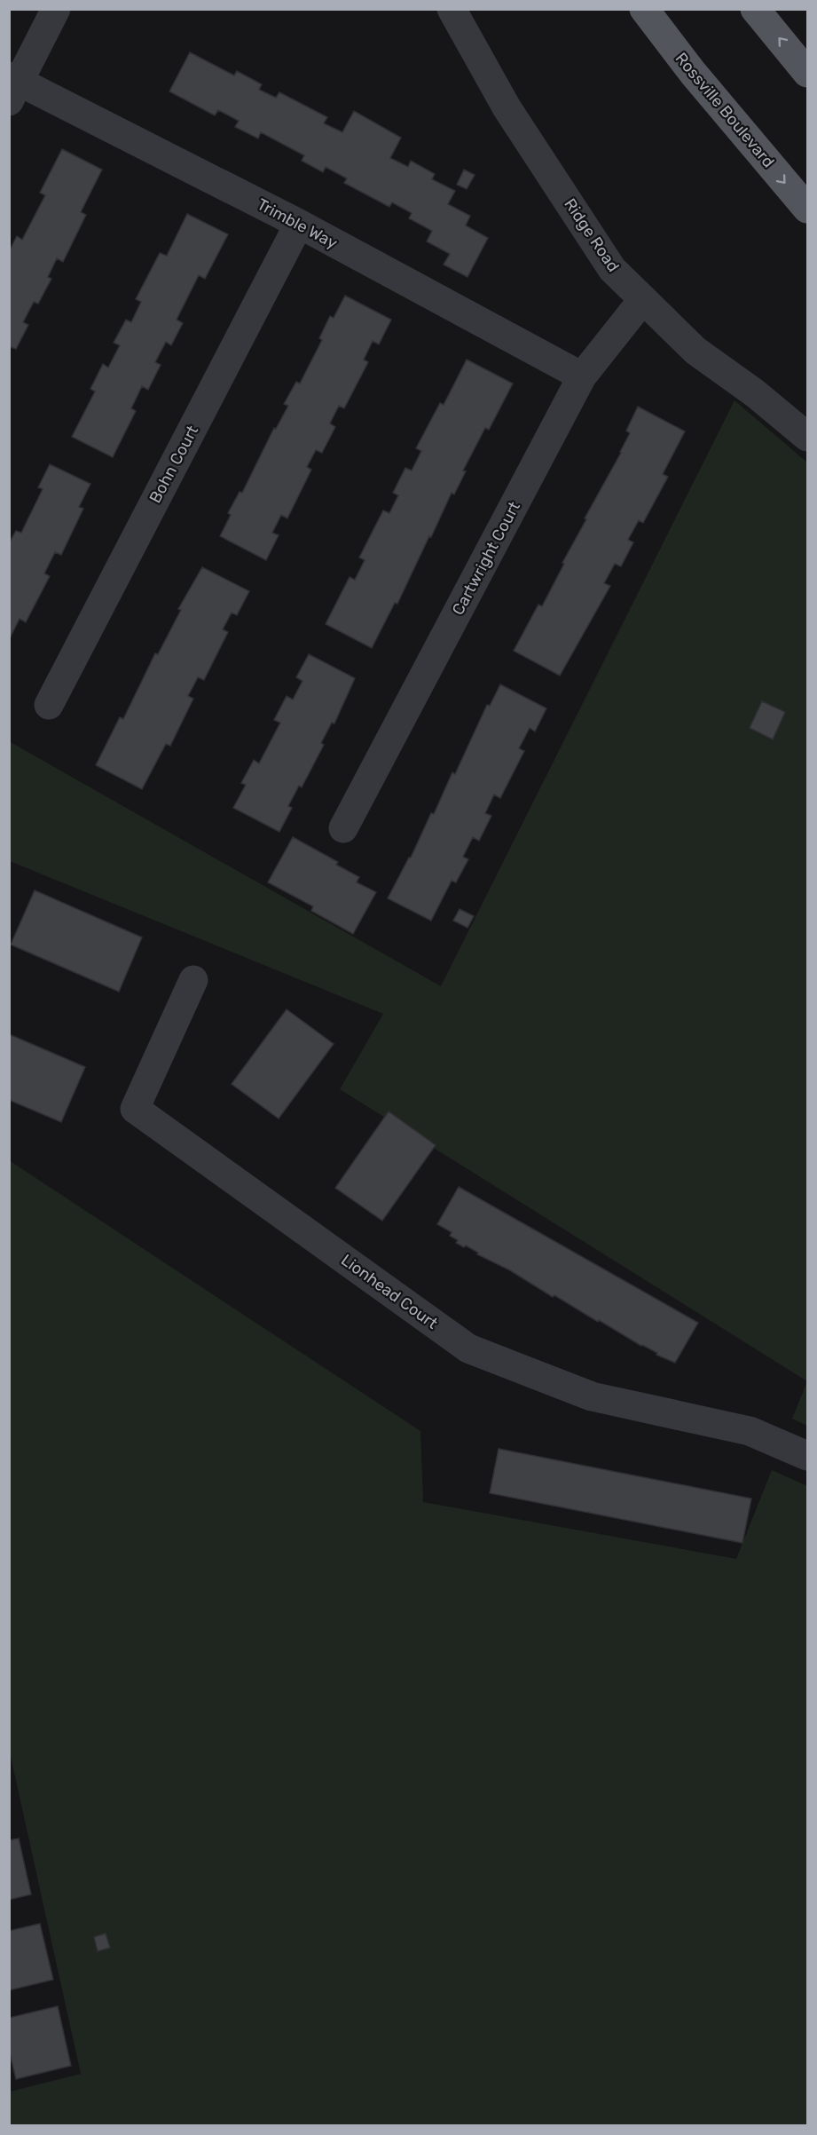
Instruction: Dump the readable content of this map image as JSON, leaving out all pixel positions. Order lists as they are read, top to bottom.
{
  "streets": {
    "main road": ["Rossville Boulevard"],
    "street": [
      "Trimble Way",
      "Ridge Road",
      "Bohn Court",
      "Cartwright Court",
      "Lionhead Court"
    ]
  },
  "crossings": [
    ["Trimble Way", "Bohn Court"],
    ["Trimble Way", "Cartwright Court"],
    ["Ridge Road", "Cartwright Court"]
  ]
}
